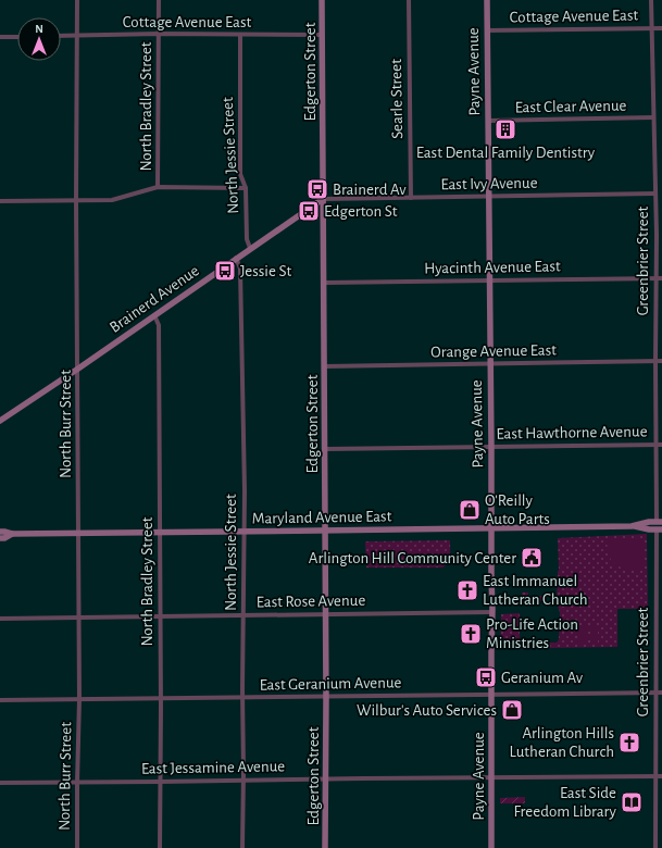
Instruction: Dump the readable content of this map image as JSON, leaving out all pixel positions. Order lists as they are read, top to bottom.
{
  "streets": {
    "street": [
      "Cottage Avenue East",
      "Edgerton Street",
      "Payne Avenue",
      "Searle Street",
      "North Bradley Street",
      "East Clear Avenue",
      "North Jessie Street",
      "East Ivy Avenue",
      "Greenbrier Street",
      "Hyacinth Avenue East",
      "Brainerd Avenue",
      "Orange Avenue East",
      "North Burr Street",
      "East Hawthorne Avenue",
      "Maryland Avenue East",
      "East Rose Avenue",
      "East Geranium Avenue",
      "East Jessamine Avenue"
    ]
  },
  "crossings": [
    ["Cottage Avenue East", "Edgerton Street"],
    ["Cottage Avenue East", "Payne Avenue"],
    ["Cottage Avenue East", "North Bradley Street"],
    ["Cottage Avenue East", "North Jessie Street"],
    ["Cottage Avenue East", "Greenbrier Street"],
    ["Cottage Avenue East", "North Burr Street"],
    ["Edgerton Street", "East Ivy Avenue"],
    ["Edgerton Street", "Hyacinth Avenue East"],
    ["Edgerton Street", "Brainerd Avenue"],
    ["Edgerton Street", "Orange Avenue East"],
    ["Edgerton Street", "East Hawthorne Avenue"],
    ["Edgerton Street", "Maryland Avenue East"],
    ["Edgerton Street", "East Rose Avenue"],
    ["Edgerton Street", "East Geranium Avenue"],
    ["Edgerton Street", "East Jessamine Avenue"],
    ["Payne Avenue", "East Clear Avenue"],
    ["Payne Avenue", "East Ivy Avenue"],
    ["Payne Avenue", "Hyacinth Avenue East"],
    ["Payne Avenue", "Orange Avenue East"],
    ["Payne Avenue", "East Hawthorne Avenue"],
    ["Payne Avenue", "Maryland Avenue East"],
    ["Payne Avenue", "East Rose Avenue"],
    ["Payne Avenue", "East Geranium Avenue"],
    ["Payne Avenue", "East Jessamine Avenue"],
    ["Searle Street", "East Ivy Avenue"],
    ["North Bradley Street", "Brainerd Avenue"],
    ["North Bradley Street", "Maryland Avenue East"],
    ["North Bradley Street", "East Rose Avenue"],
    ["North Bradley Street", "East Geranium Avenue"],
    ["North Bradley Street", "East Jessamine Avenue"],
    ["East Clear Avenue", "Greenbrier Street"],
    ["North Jessie Street", "Brainerd Avenue"],
    ["North Jessie Street", "Maryland Avenue East"],
    ["North Jessie Street", "East Rose Avenue"],
    ["North Jessie Street", "East Geranium Avenue"],
    ["North Jessie Street", "East Jessamine Avenue"],
    ["East Ivy Avenue", "Greenbrier Street"],
    ["East Ivy Avenue", "Brainerd Avenue"],
    ["Greenbrier Street", "Hyacinth Avenue East"],
    ["Greenbrier Street", "Orange Avenue East"],
    ["Greenbrier Street", "East Hawthorne Avenue"],
    ["Greenbrier Street", "Maryland Avenue East"],
    ["Greenbrier Street", "East Geranium Avenue"],
    ["Greenbrier Street", "East Jessamine Avenue"],
    ["Brainerd Avenue", "North Burr Street"],
    ["North Burr Street", "Maryland Avenue East"],
    ["North Burr Street", "East Rose Avenue"],
    ["North Burr Street", "East Geranium Avenue"],
    ["North Burr Street", "East Jessamine Avenue"]
  ],
  "places": {
    "building": ["East Dental Family Dentistry"],
    "bus stop": [
      "Brainerd Av",
      "Edgerton St",
      "Jessie St",
      "Geranium Av"
    ],
    "shop": ["O'Reilly Auto Parts", "Wilbur's Auto Services"],
    "public building": ["Arlington Hill Community Center"],
    "church": ["East Immanuel Lutheran Church", "Pro-Life Action Ministries", "Arlington Hills Lutheran Church"],
    "library": ["East Side Freedom Library"]
  },
  "north": "top"
}
